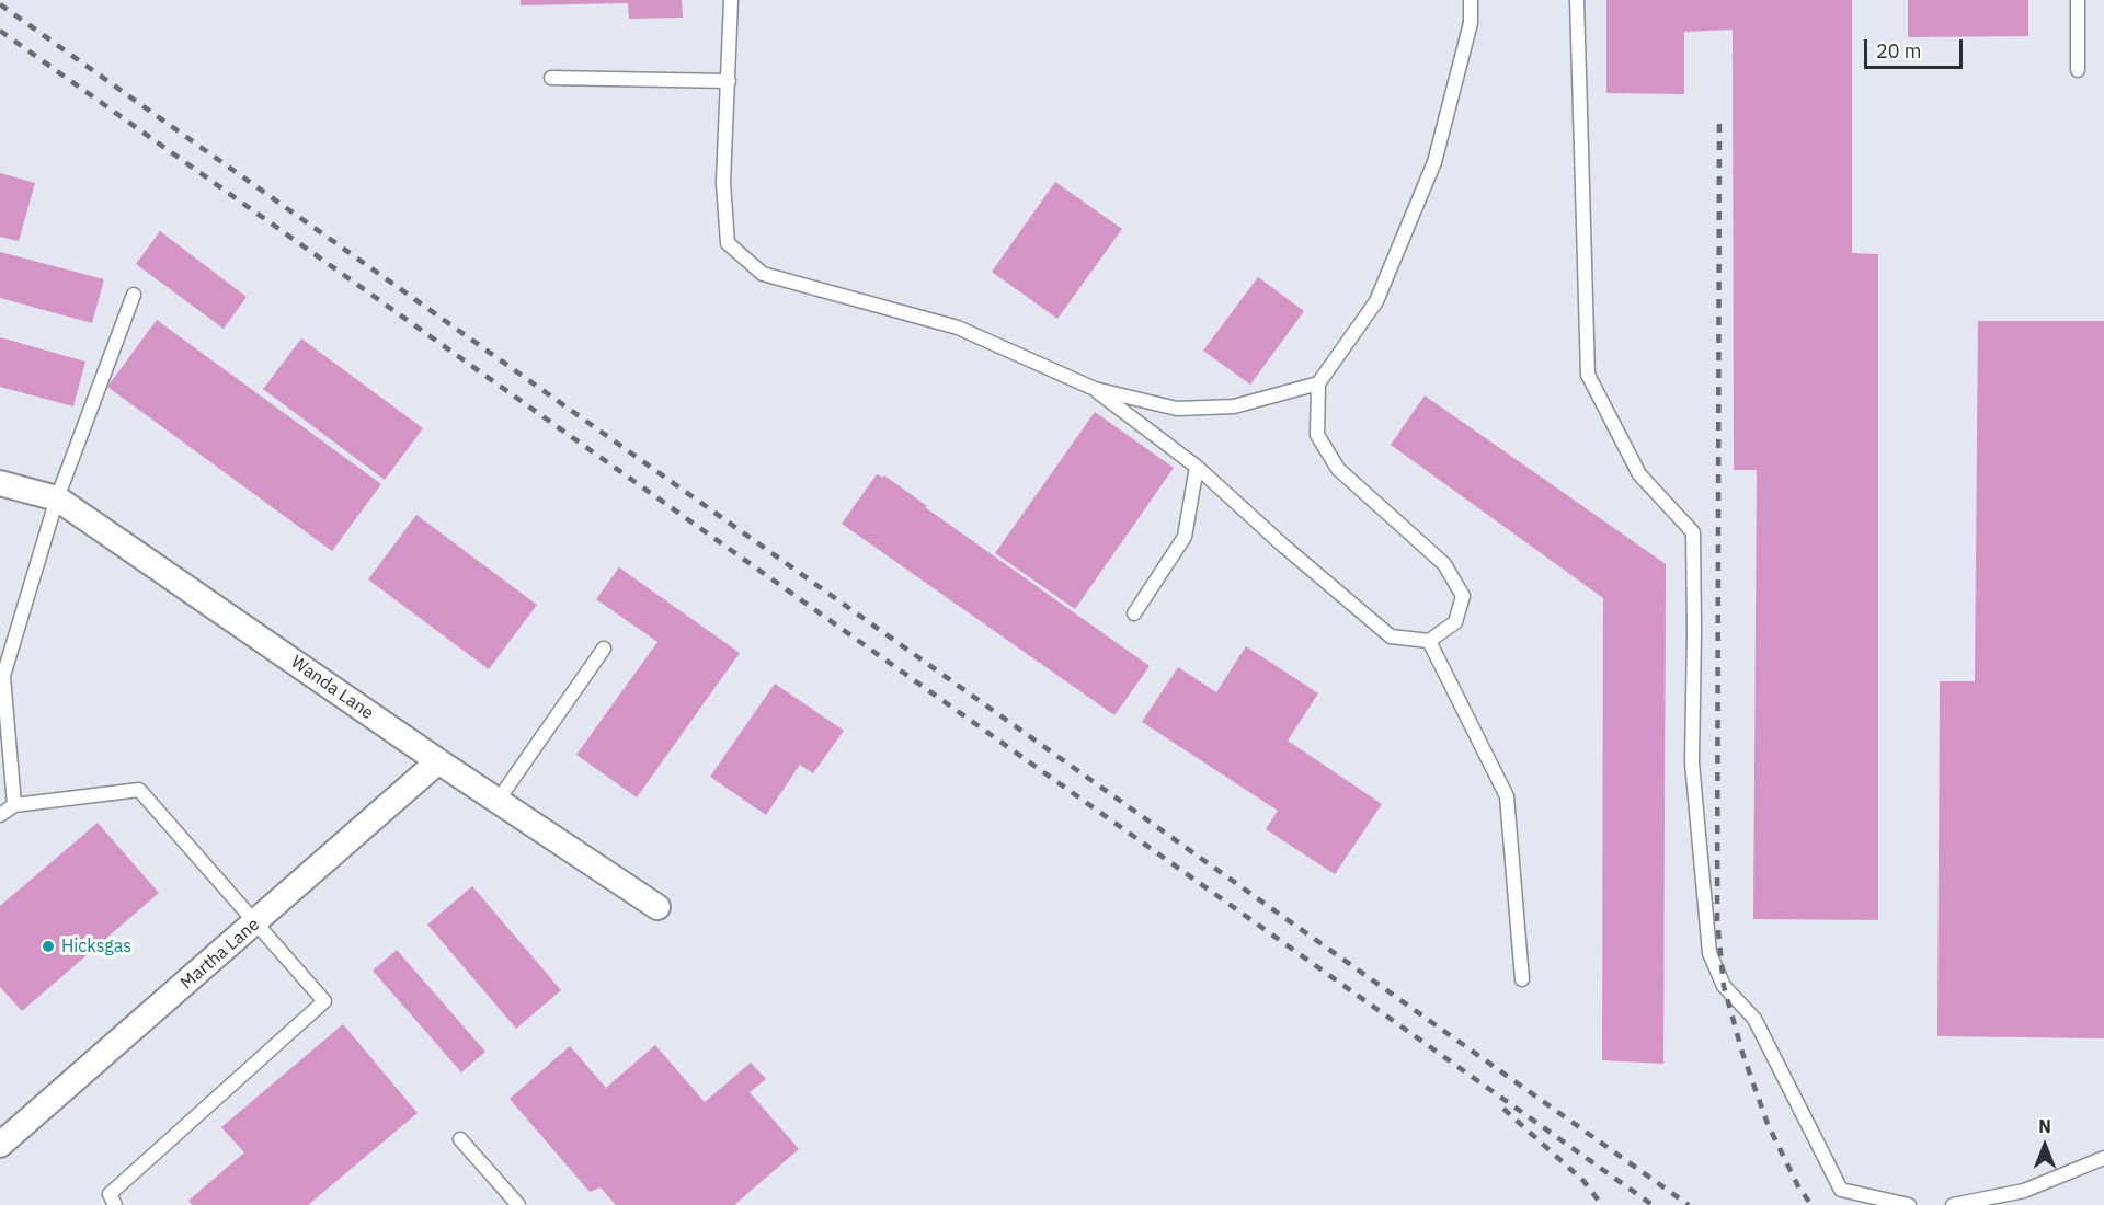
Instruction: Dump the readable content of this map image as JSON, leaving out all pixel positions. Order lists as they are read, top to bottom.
{
  "streets": {
    "street": ["Wanda Lane", "Martha Lane"]
  },
  "crossings": [
    ["Wanda Lane", "Martha Lane"]
  ],
  "places": ["Hicksgas"],
  "scale_bar": "20 m",
  "north": "top"
}
